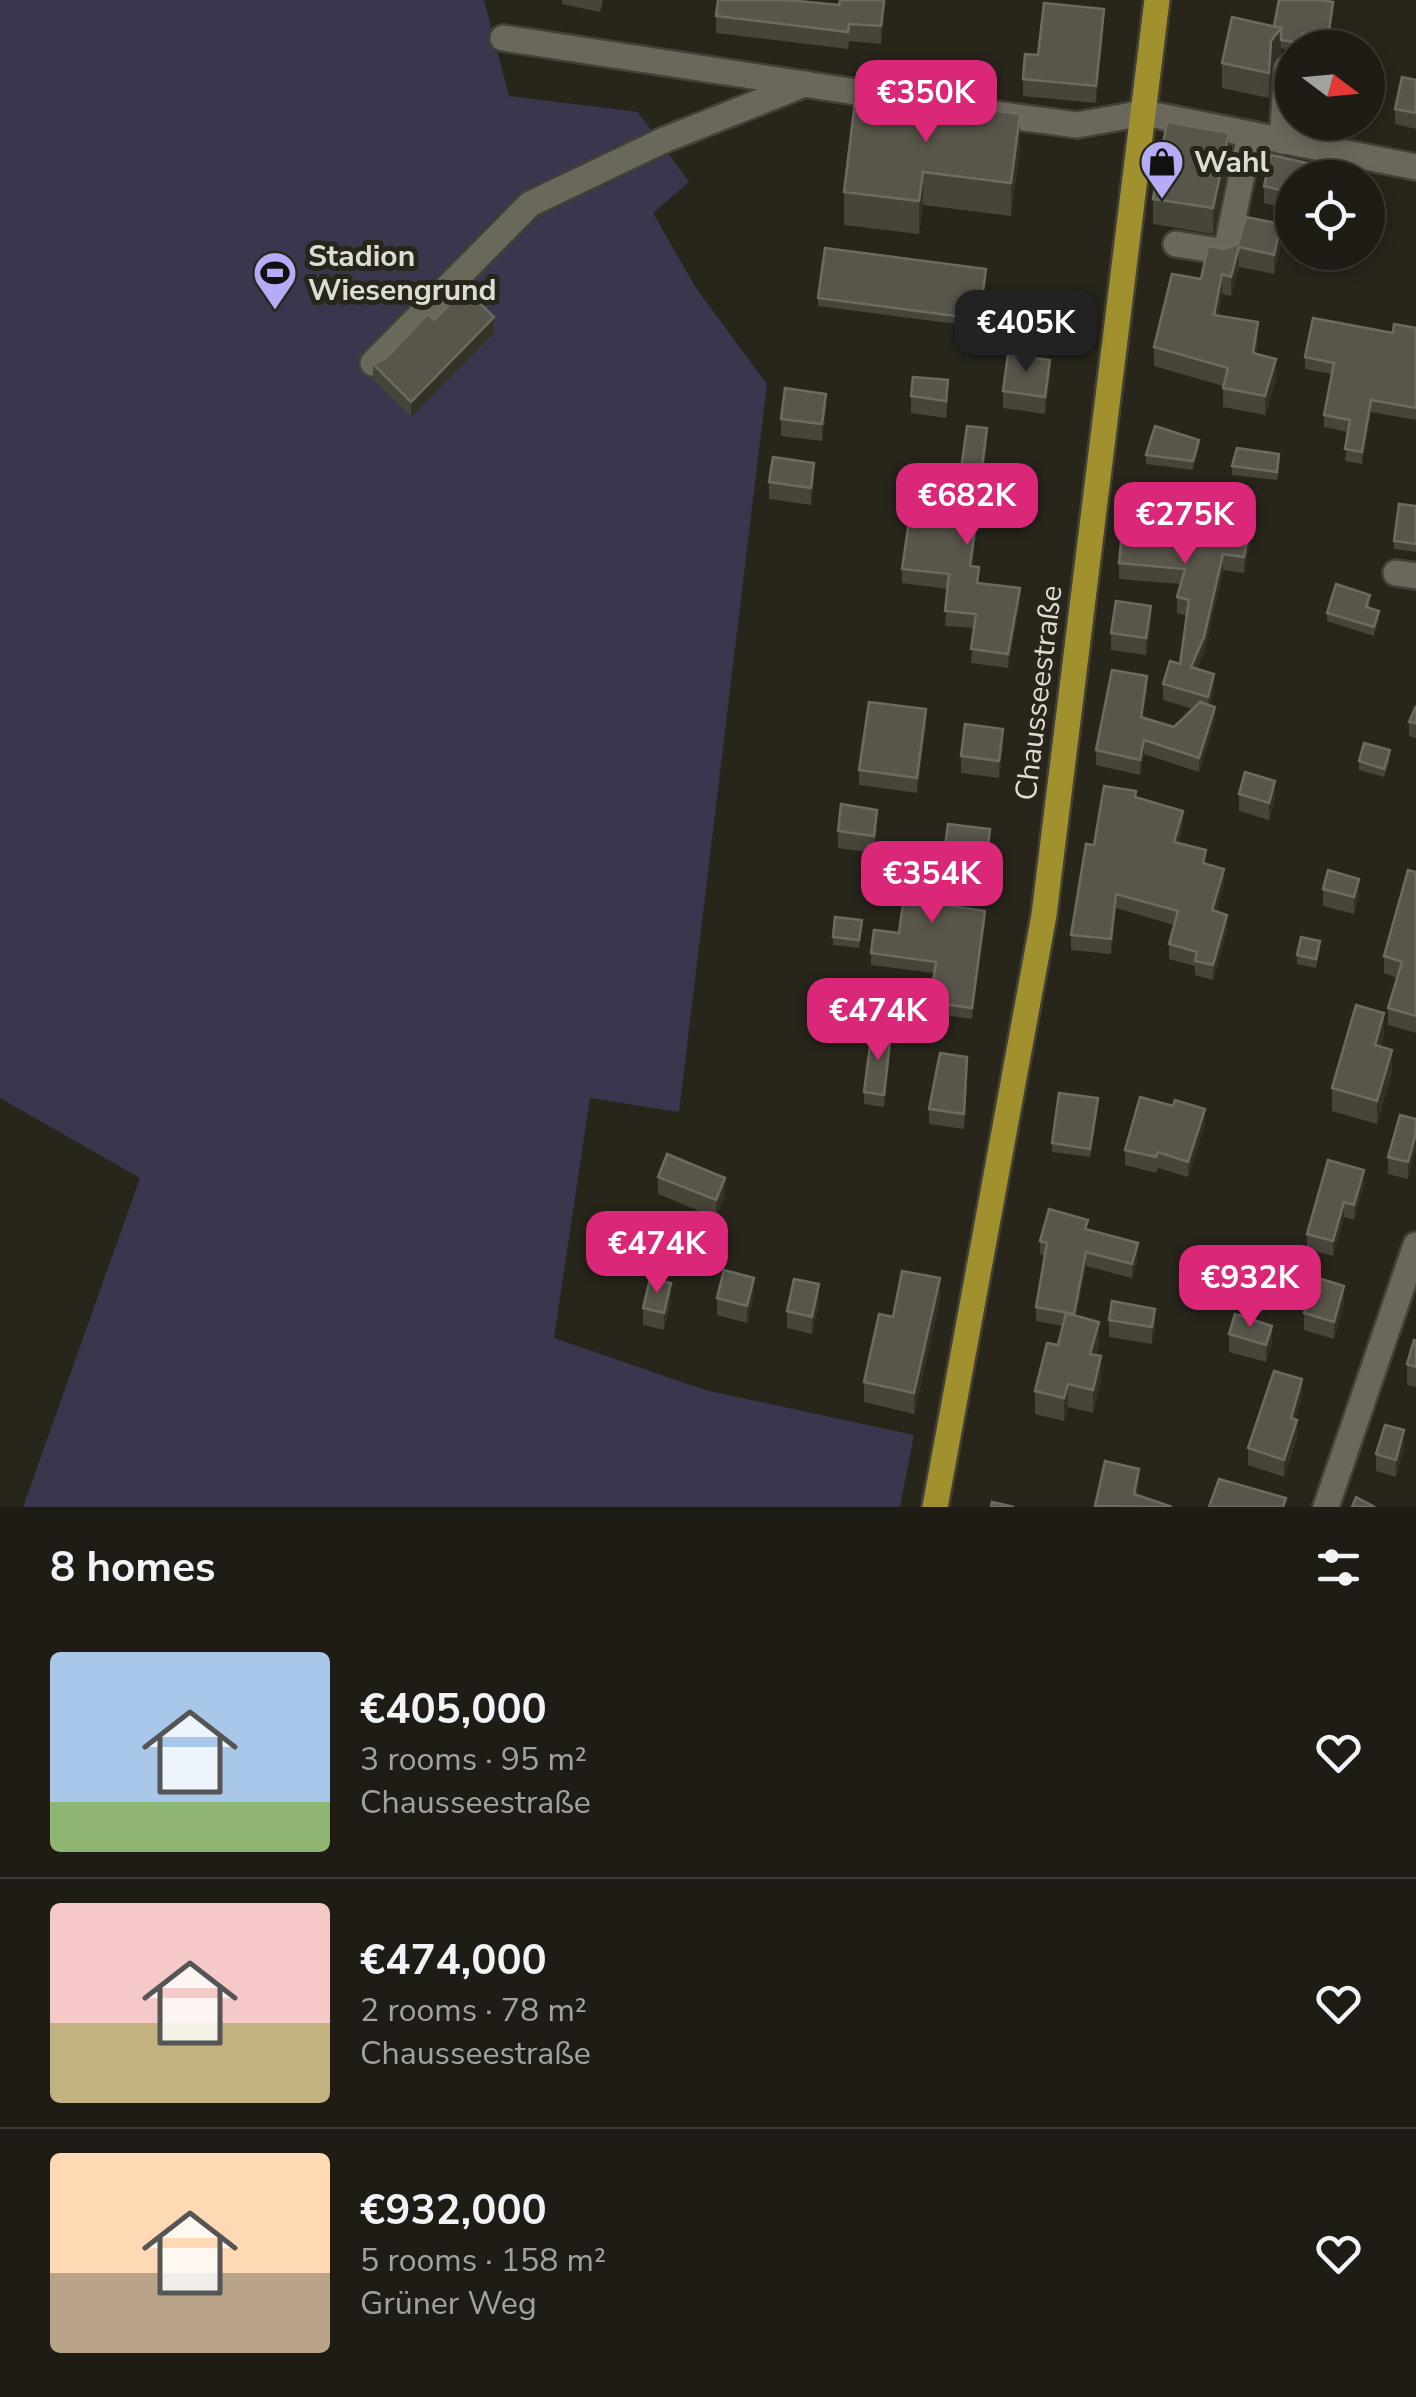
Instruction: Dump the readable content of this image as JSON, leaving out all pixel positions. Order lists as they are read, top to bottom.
{
  "streets": {
    "main road": ["Chausseestraße"]
  },
  "places": {
    "shop": ["Wahl"],
    "sports": ["Stadion Wiesengrund"]
  },
  "north": "right",
  "page": {
    "price": [
      "€350K",
      "€405K",
      "€682K",
      "€275K",
      "€354K",
      "€474K",
      "€474K",
      "€932K"
    ],
    "heading": "8 homes",
    "list": [
      {
        "name": "€405,000",
        "note": "3 rooms · 95 m² · Chausseestraße"
      },
      {
        "name": "€474,000",
        "note": "2 rooms · 78 m² · Chausseestraße"
      },
      {
        "name": "€932,000",
        "note": "5 rooms · 158 m² · Grüner Weg"
      }
    ]
  }
}
